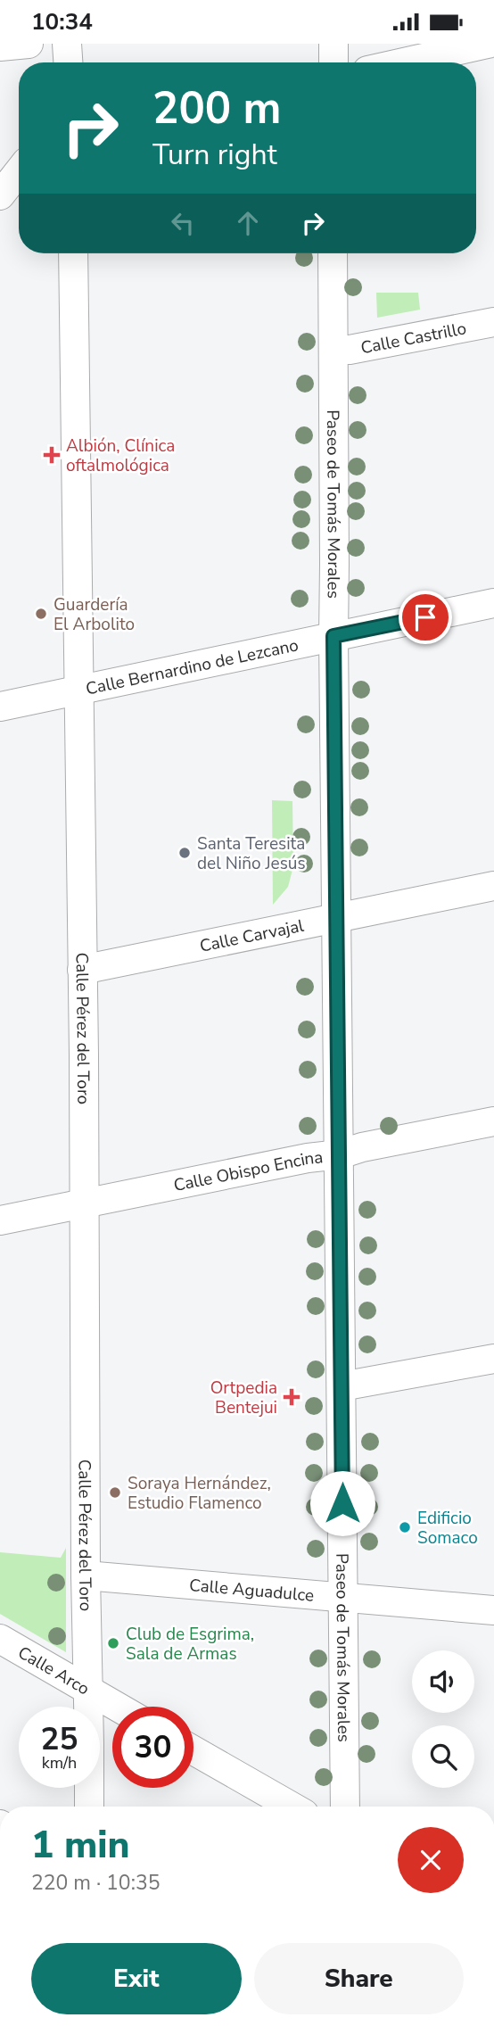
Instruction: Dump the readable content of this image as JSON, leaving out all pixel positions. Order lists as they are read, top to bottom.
{
  "streets": {
    "street": [
      "Calle Castrillo",
      "Paseo de Tomás Morales",
      "Calle Bernardino de Lezcano",
      "Calle Carvajal",
      "Calle Pérez del Toro",
      "Calle Obispo Encina",
      "Calle Aguadulce",
      "Calle Arco"
    ]
  },
  "crossings": [
    ["Calle Castrillo", "Paseo de Tomás Morales"],
    ["Paseo de Tomás Morales", "Calle Bernardino de Lezcano"],
    ["Paseo de Tomás Morales", "Calle Carvajal"],
    ["Paseo de Tomás Morales", "Calle Obispo Encina"],
    ["Paseo de Tomás Morales", "Calle Aguadulce"],
    ["Calle Bernardino de Lezcano", "Calle Pérez del Toro"],
    ["Calle Carvajal", "Calle Pérez del Toro"],
    ["Calle Pérez del Toro", "Calle Obispo Encina"],
    ["Calle Pérez del Toro", "Calle Aguadulce"],
    ["Calle Pérez del Toro", "Calle Arco"]
  ],
  "places": {
    "health": ["Albión, Clínica oftalmológica", "Ortpedia Bentejui"],
    "other": [
      "Guardería El Arbolito",
      "Santa Teresita del Niño Jesús",
      "Soraya Hernández, Estudio Flamenco",
      "Edificio Somaco",
      "Club de Esgrima, Sala de Armas"
    ]
  },
  "page": {
    "status": "10:34",
    "turn": ["200 m", "Turn right"],
    "speed": "25 km/h",
    "limit": "30",
    "heading": ["1 min", "220 m · 10:35"],
    "buttons": ["Exit", "Share"]
  }
}
